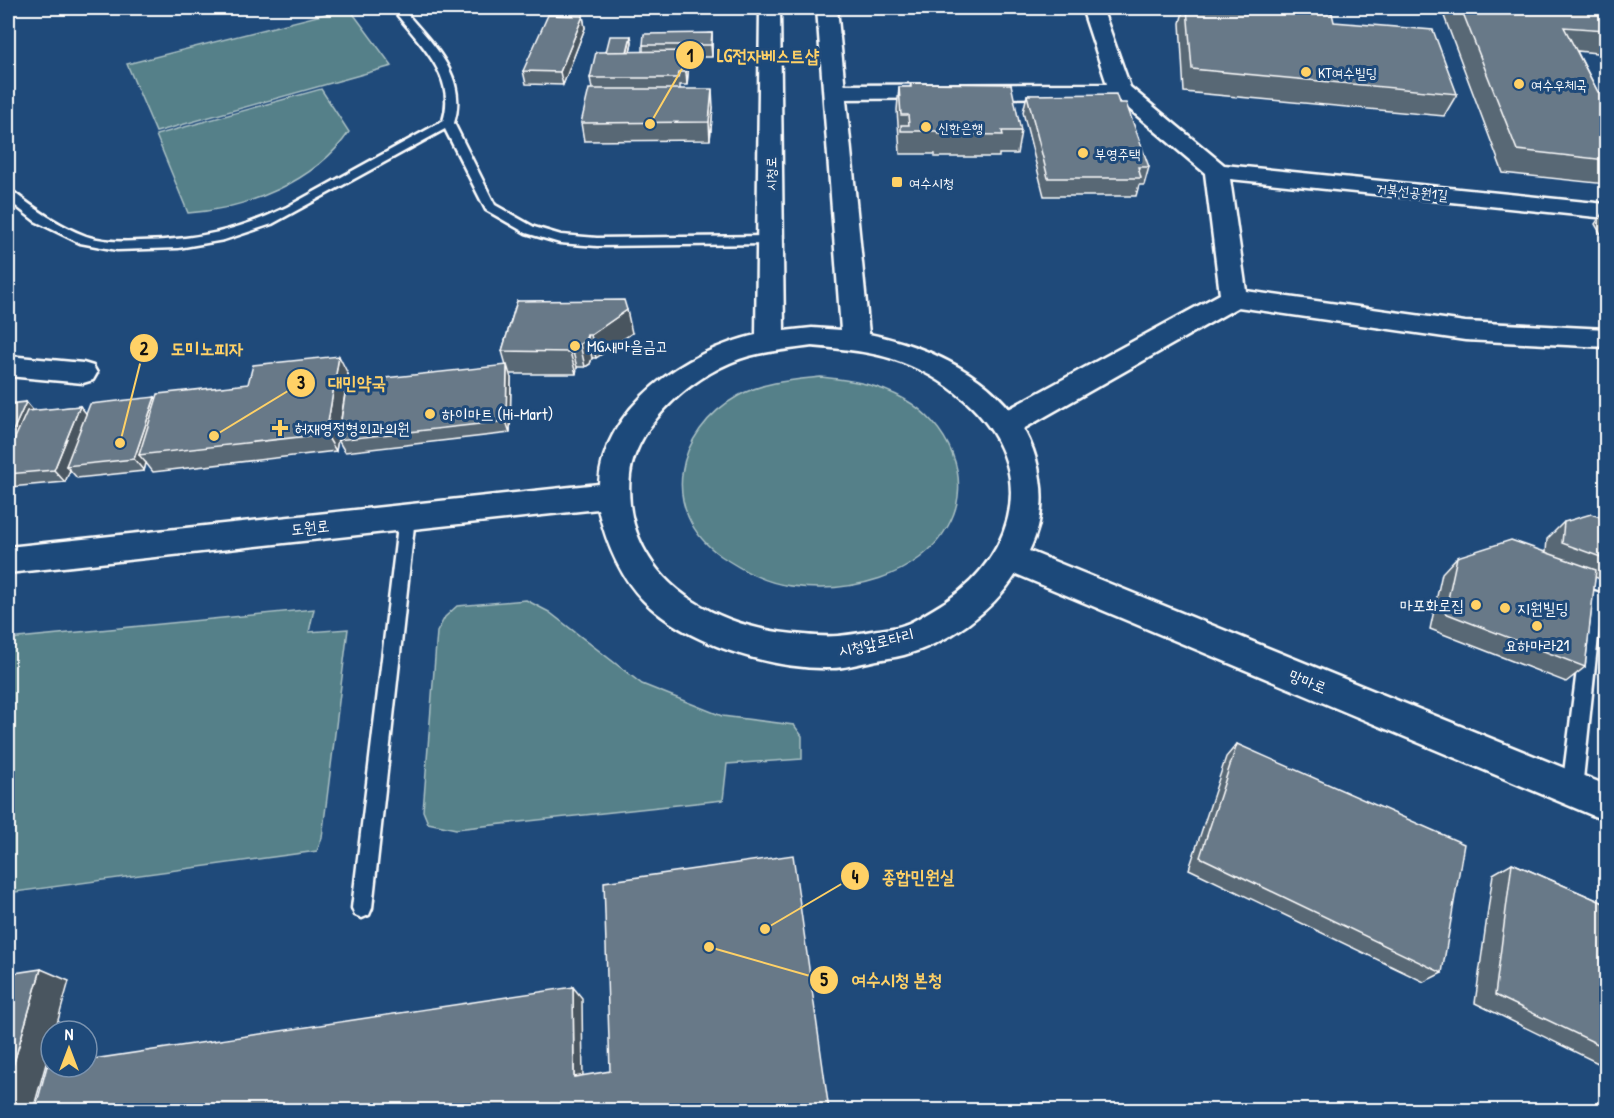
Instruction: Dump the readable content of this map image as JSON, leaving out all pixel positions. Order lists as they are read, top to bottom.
{
  "streets": {
    "street": [
      "시청로",
      "거북선공원1길",
      "도원로",
      "시청앞로타리",
      "망마로"
    ]
  },
  "crossings": [
    ["시청로", "시청앞로타리"],
    ["도원로", "시청앞로타리"],
    ["시청앞로타리", "망마로"]
  ],
  "places": {
    "other": [
      "KT여수빌딩",
      "여수우체국",
      "LG전자베스트샵",
      "신한은행",
      "부영주택",
      "MG새마을금고",
      "하이마트 (Hi-Mart)",
      "대민약국",
      "도미노피자",
      "마포화로집",
      "지원빌딩",
      "요하마라21",
      "종합민원실",
      "여수시청 본청"
    ],
    "transit": ["여수시청"],
    "health": ["허재영정형외과의원"]
  },
  "north": "top"
}
